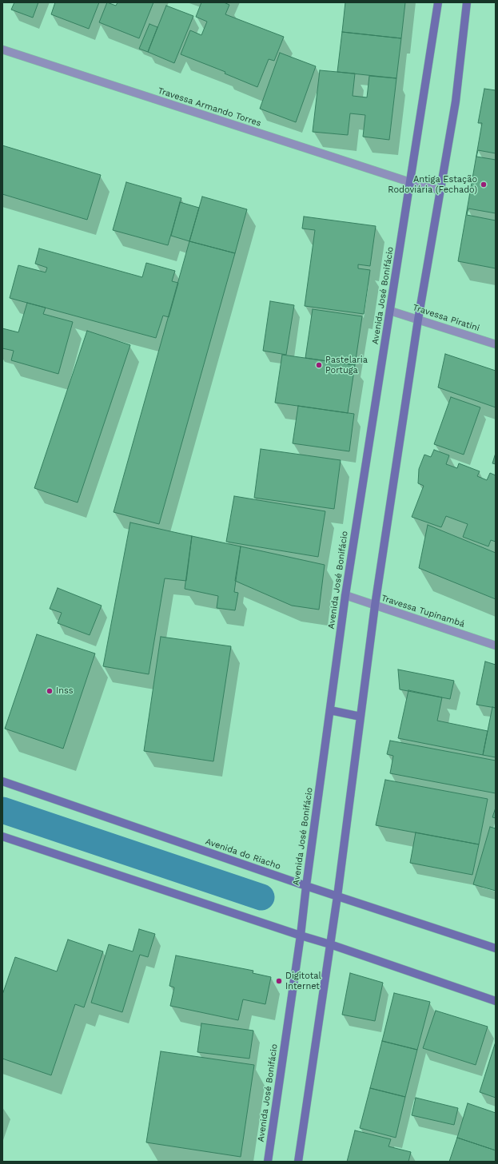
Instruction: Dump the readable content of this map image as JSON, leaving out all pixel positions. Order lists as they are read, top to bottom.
{
  "streets": {
    "street": [
      "Travessa Armando Torres",
      "Avenida José Bonifácio",
      "Travessa Piratini",
      "Travessa Tupinambá",
      "Avenida do Riacho"
    ]
  },
  "crossings": [
    ["Travessa Armando Torres", "Avenida José Bonifácio"],
    ["Avenida José Bonifácio", "Travessa Piratini"],
    ["Avenida José Bonifácio", "Travessa Tupinambá"],
    ["Avenida José Bonifácio", "Avenida do Riacho"]
  ],
  "places": [
    "Antiga Estação Rodoviária (Fechado)",
    "Pastelaria Portuga",
    "Inss",
    "Digitotal Internet"
  ]
}
